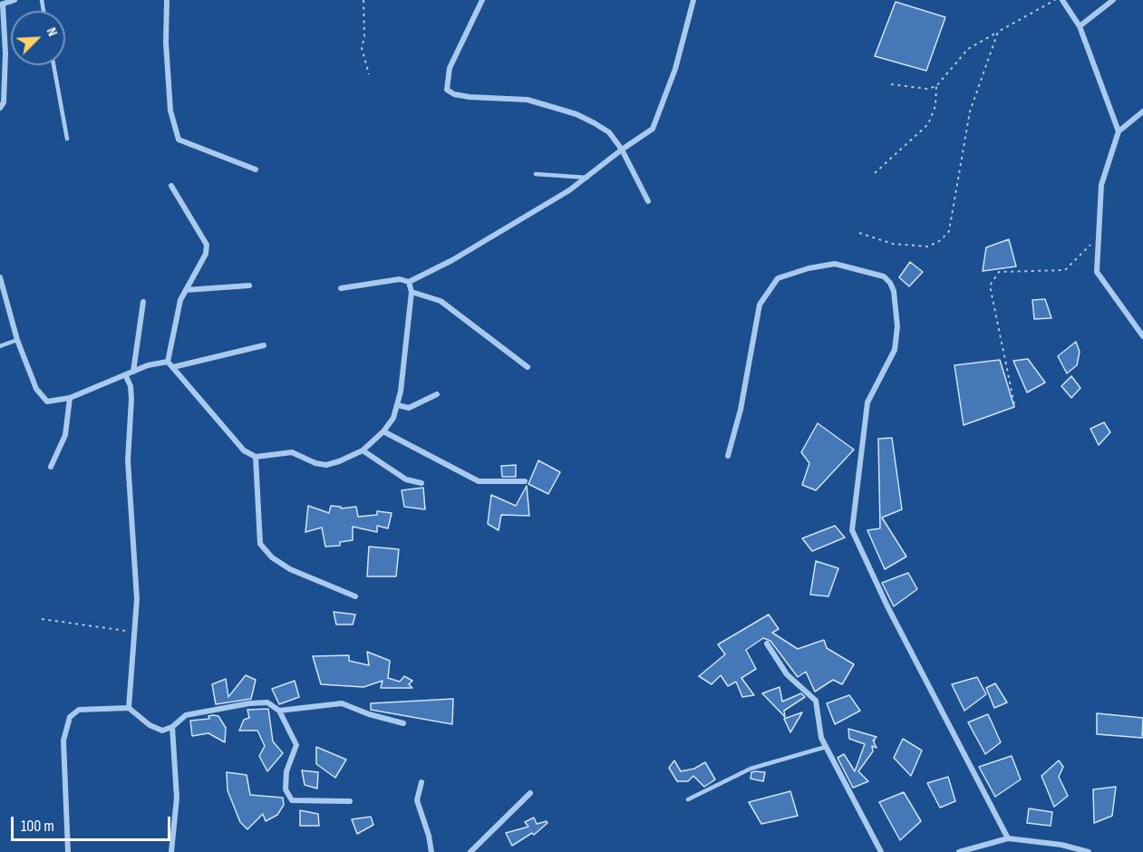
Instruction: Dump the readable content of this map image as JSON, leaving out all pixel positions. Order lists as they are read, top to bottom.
{
  "scale_bar": "100 m",
  "north": "top right"
}
